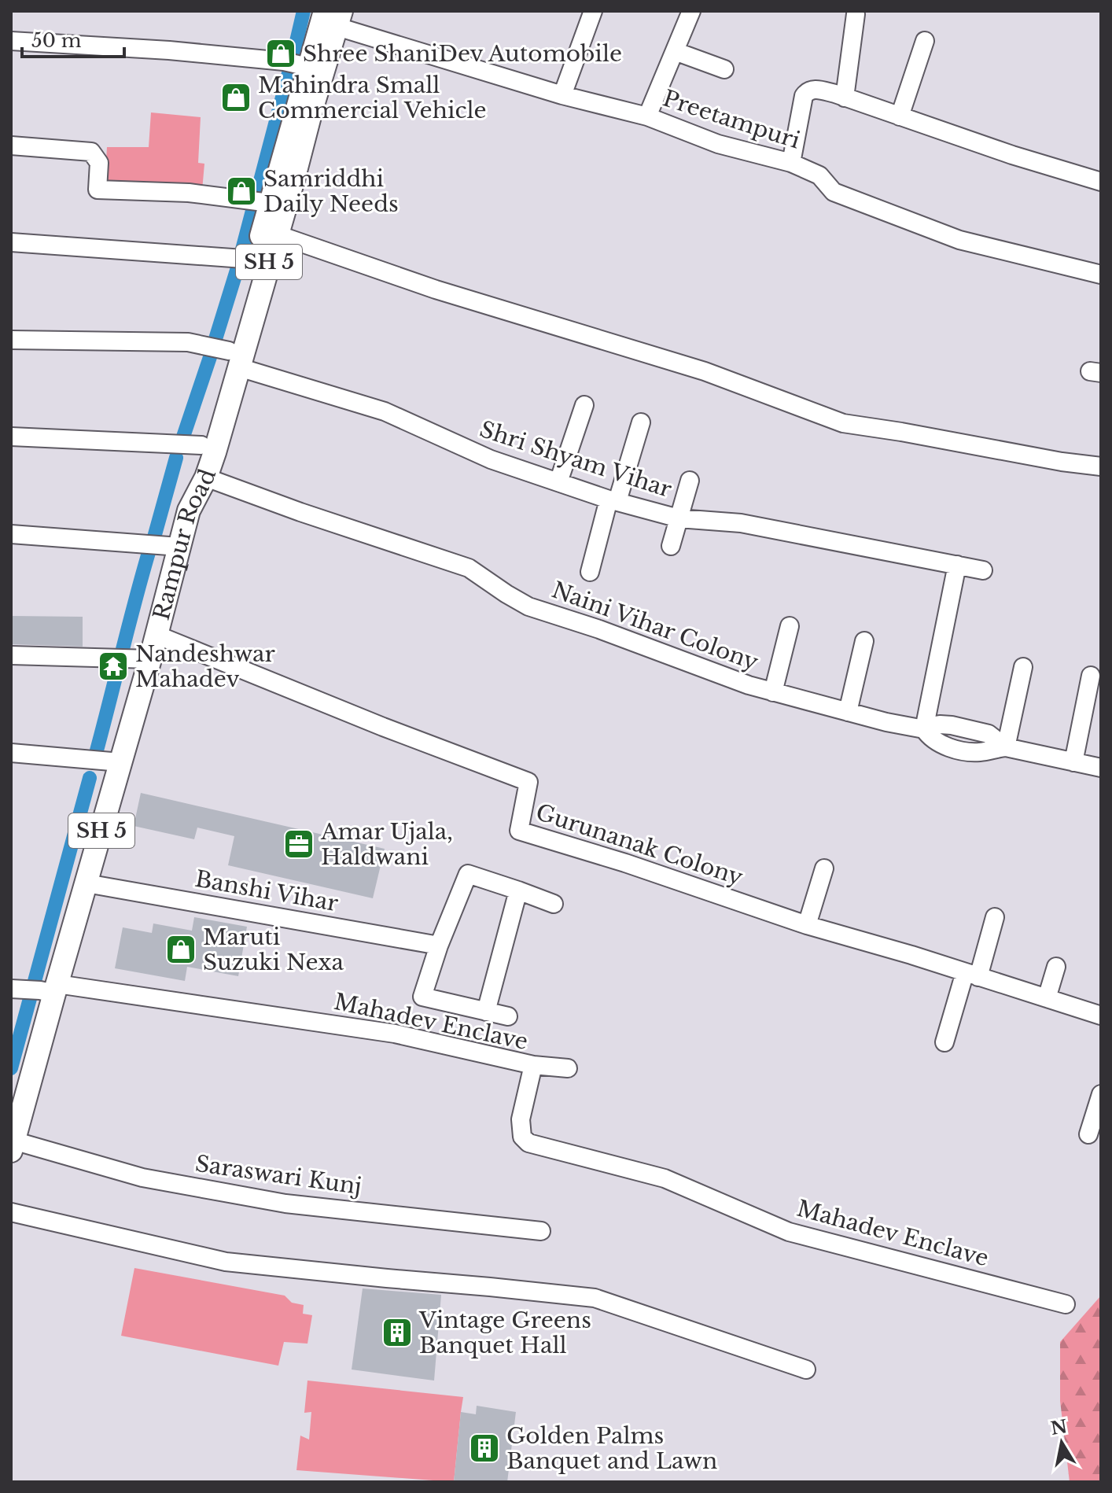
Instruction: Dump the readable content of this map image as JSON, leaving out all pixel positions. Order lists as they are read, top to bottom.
{
  "streets": {
    "main road": ["SH 5", "Rampur Road"],
    "street": [
      "Preetampuri",
      "Shri Shyam Vihar",
      "Naini Vihar Colony",
      "Gurunanak Colony",
      "Banshi Vihar",
      "Mahadev Enclave",
      "Saraswari Kunj"
    ]
  },
  "crossings": [
    ["Preetampuri", "Rampur Road"],
    ["Shri Shyam Vihar", "Rampur Road"],
    ["Rampur Road", "Naini Vihar Colony"],
    ["Rampur Road", "Gurunanak Colony"],
    ["Rampur Road", "Banshi Vihar"],
    ["Rampur Road", "Mahadev Enclave"],
    ["Rampur Road", "Saraswari Kunj"]
  ],
  "places": {
    "shop": [
      "Shree ShaniDev Automobile",
      "Mahindra Small Commercial Vehicle",
      "Samriddhi Daily Needs",
      "Maruti Suzuki Nexa"
    ],
    "temple": ["Nandeshwar Mahadev"],
    "office": ["Amar Ujala, Haldwani"],
    "building": ["Vintage Greens Banquet Hall", "Golden Palms Banquet and Lawn"]
  },
  "scale_bar": "50 m",
  "north": "top"
}
